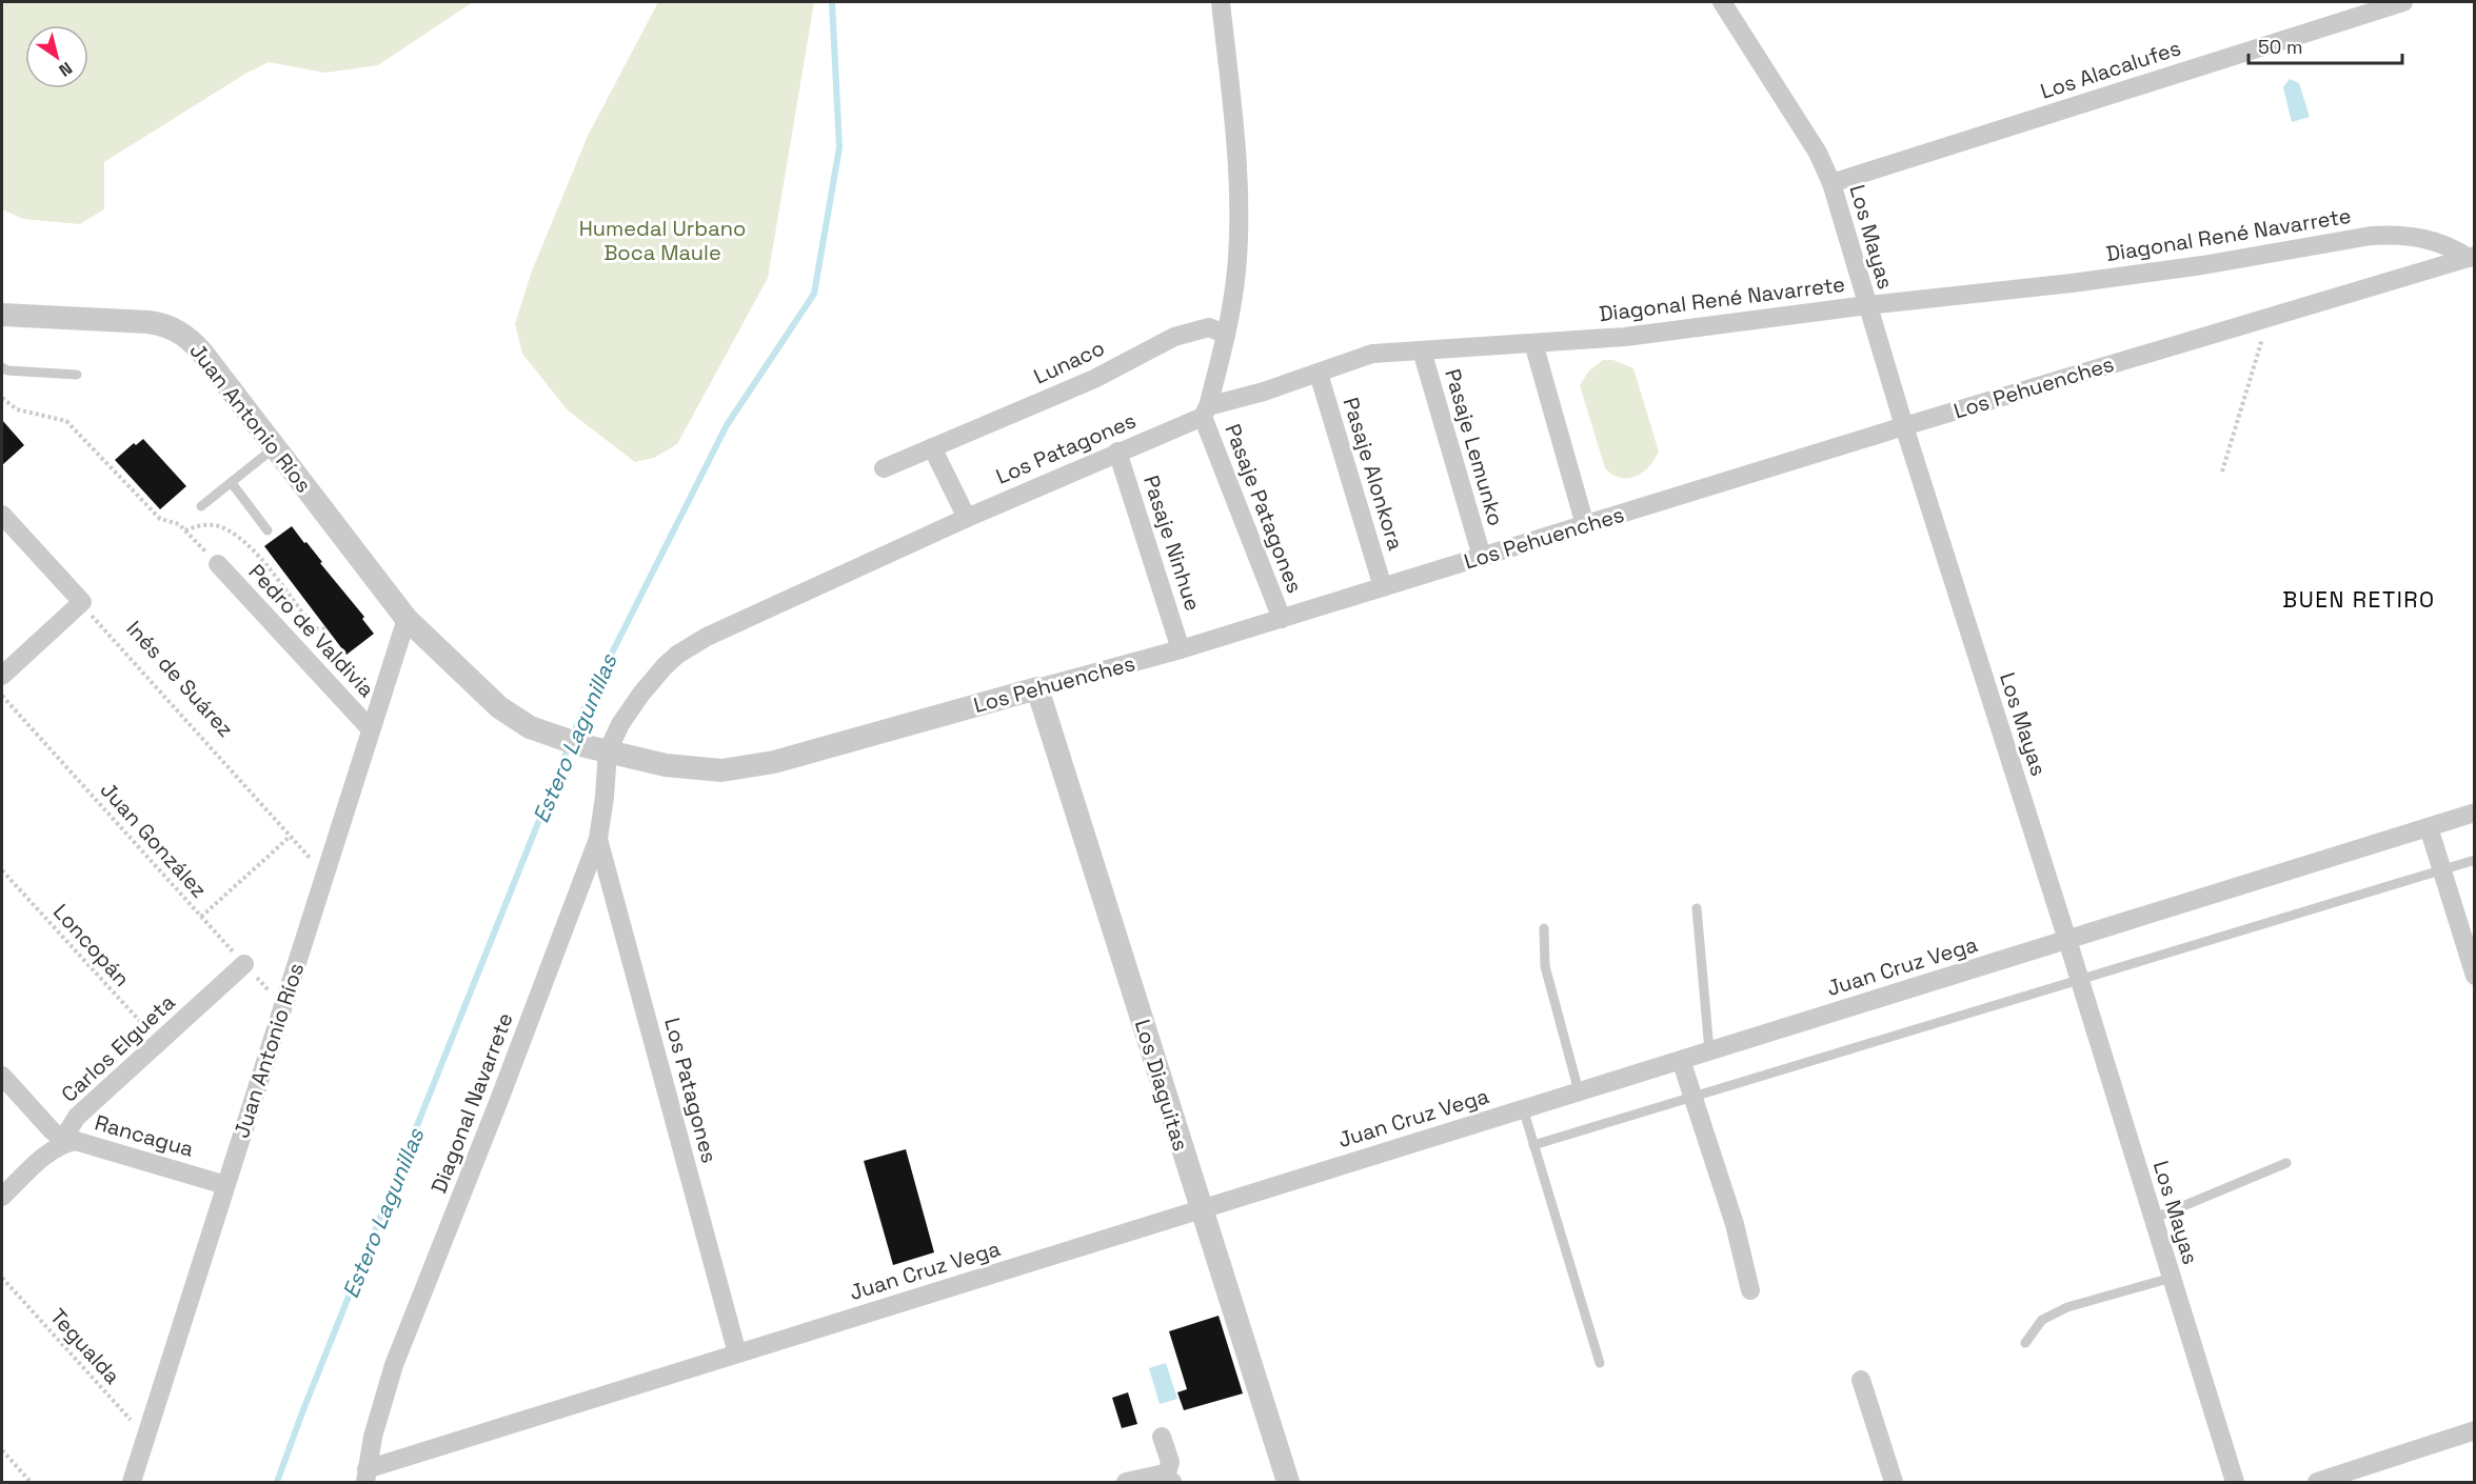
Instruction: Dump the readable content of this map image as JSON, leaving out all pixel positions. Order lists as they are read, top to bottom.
{
  "streets": {
    "street": [
      "Los Alacalufes",
      "Diagonal René Navarrete",
      "Los Mayas",
      "Lunaco",
      "Los Pehuenches",
      "Juan Antonio Ríos",
      "Pasaje Lemunko",
      "Los Patagones",
      "Pasaje Alonkora",
      "Pasaje Patagones",
      "Pasaje Ninhue",
      "Pedro de Valdivia",
      "Juan Cruz Vega",
      "Carlos Elgueta",
      "Los Diaguitas",
      "Diagonal Navarrete",
      "Rancagua"
    ],
    "path": [
      "Inés de Suárez",
      "Juan González",
      "Loncopán",
      "Tegualda"
    ]
  },
  "crossings": [
    ["Los Alacalufes", "Los Mayas"],
    ["Diagonal René Navarrete", "Los Mayas"],
    ["Diagonal René Navarrete", "Los Pehuenches"],
    ["Diagonal René Navarrete", "Pasaje Lemunko"],
    ["Diagonal René Navarrete", "Los Patagones"],
    ["Diagonal René Navarrete", "Pasaje Alonkora"],
    ["Diagonal René Navarrete", "Pasaje Patagones"],
    ["Los Mayas", "Los Pehuenches"],
    ["Los Mayas", "Juan Cruz Vega"],
    ["Los Pehuenches", "Juan Antonio Ríos"],
    ["Los Pehuenches", "Pasaje Lemunko"],
    ["Los Pehuenches", "Los Patagones"],
    ["Los Pehuenches", "Pasaje Alonkora"],
    ["Los Pehuenches", "Pasaje Patagones"],
    ["Los Pehuenches", "Pasaje Ninhue"],
    ["Los Pehuenches", "Los Diaguitas"],
    ["Los Pehuenches", "Diagonal Navarrete"],
    ["Juan Antonio Ríos", "Los Patagones"],
    ["Juan Antonio Ríos", "Pedro de Valdivia"],
    ["Juan Antonio Ríos", "Inés de Suárez"],
    ["Juan Antonio Ríos", "Juan González"],
    ["Juan Antonio Ríos", "Diagonal Navarrete"],
    ["Juan Antonio Ríos", "Rancagua"],
    ["Juan Antonio Ríos", "Tegualda"],
    ["Los Patagones", "Pasaje Patagones"],
    ["Los Patagones", "Pasaje Ninhue"],
    ["Los Patagones", "Juan Cruz Vega"],
    ["Los Patagones", "Diagonal Navarrete"],
    ["Juan González", "Carlos Elgueta"],
    ["Loncopán", "Carlos Elgueta"],
    ["Juan Cruz Vega", "Los Diaguitas"],
    ["Juan Cruz Vega", "Diagonal Navarrete"],
    ["Carlos Elgueta", "Rancagua"]
  ],
  "districts": ["BUEN RETIRO"],
  "water": ["Estero Lagunillas"],
  "parks": ["Humedal Urbano Boca Maule"],
  "scale_bar": "50 m",
  "north": "bottom right"
}
